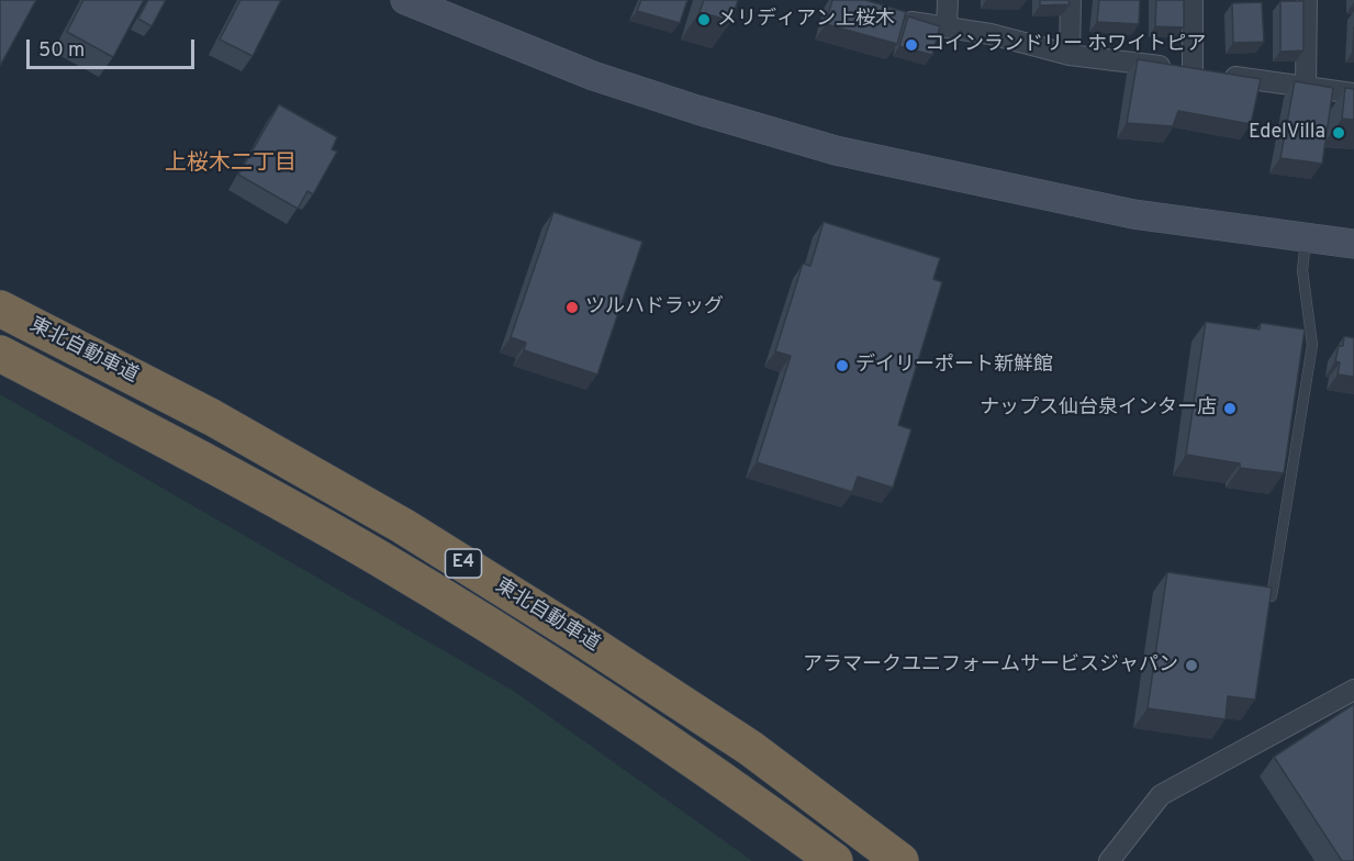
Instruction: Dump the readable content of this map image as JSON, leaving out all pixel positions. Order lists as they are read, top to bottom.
{
  "streets": {
    "highway": ["東北自動車道", "E4"]
  },
  "districts": ["上桜木二丁目"],
  "places": [
    "メリディアン上桜木",
    "コインランドリー ホワイトピア",
    "EdelVilla",
    "ツルハドラッグ",
    "デイリーポート新鮮館",
    "ナップス仙台泉インター店",
    "アラマークユニフォームサービスジャパン"
  ],
  "scale_bar": "50 m"
}
